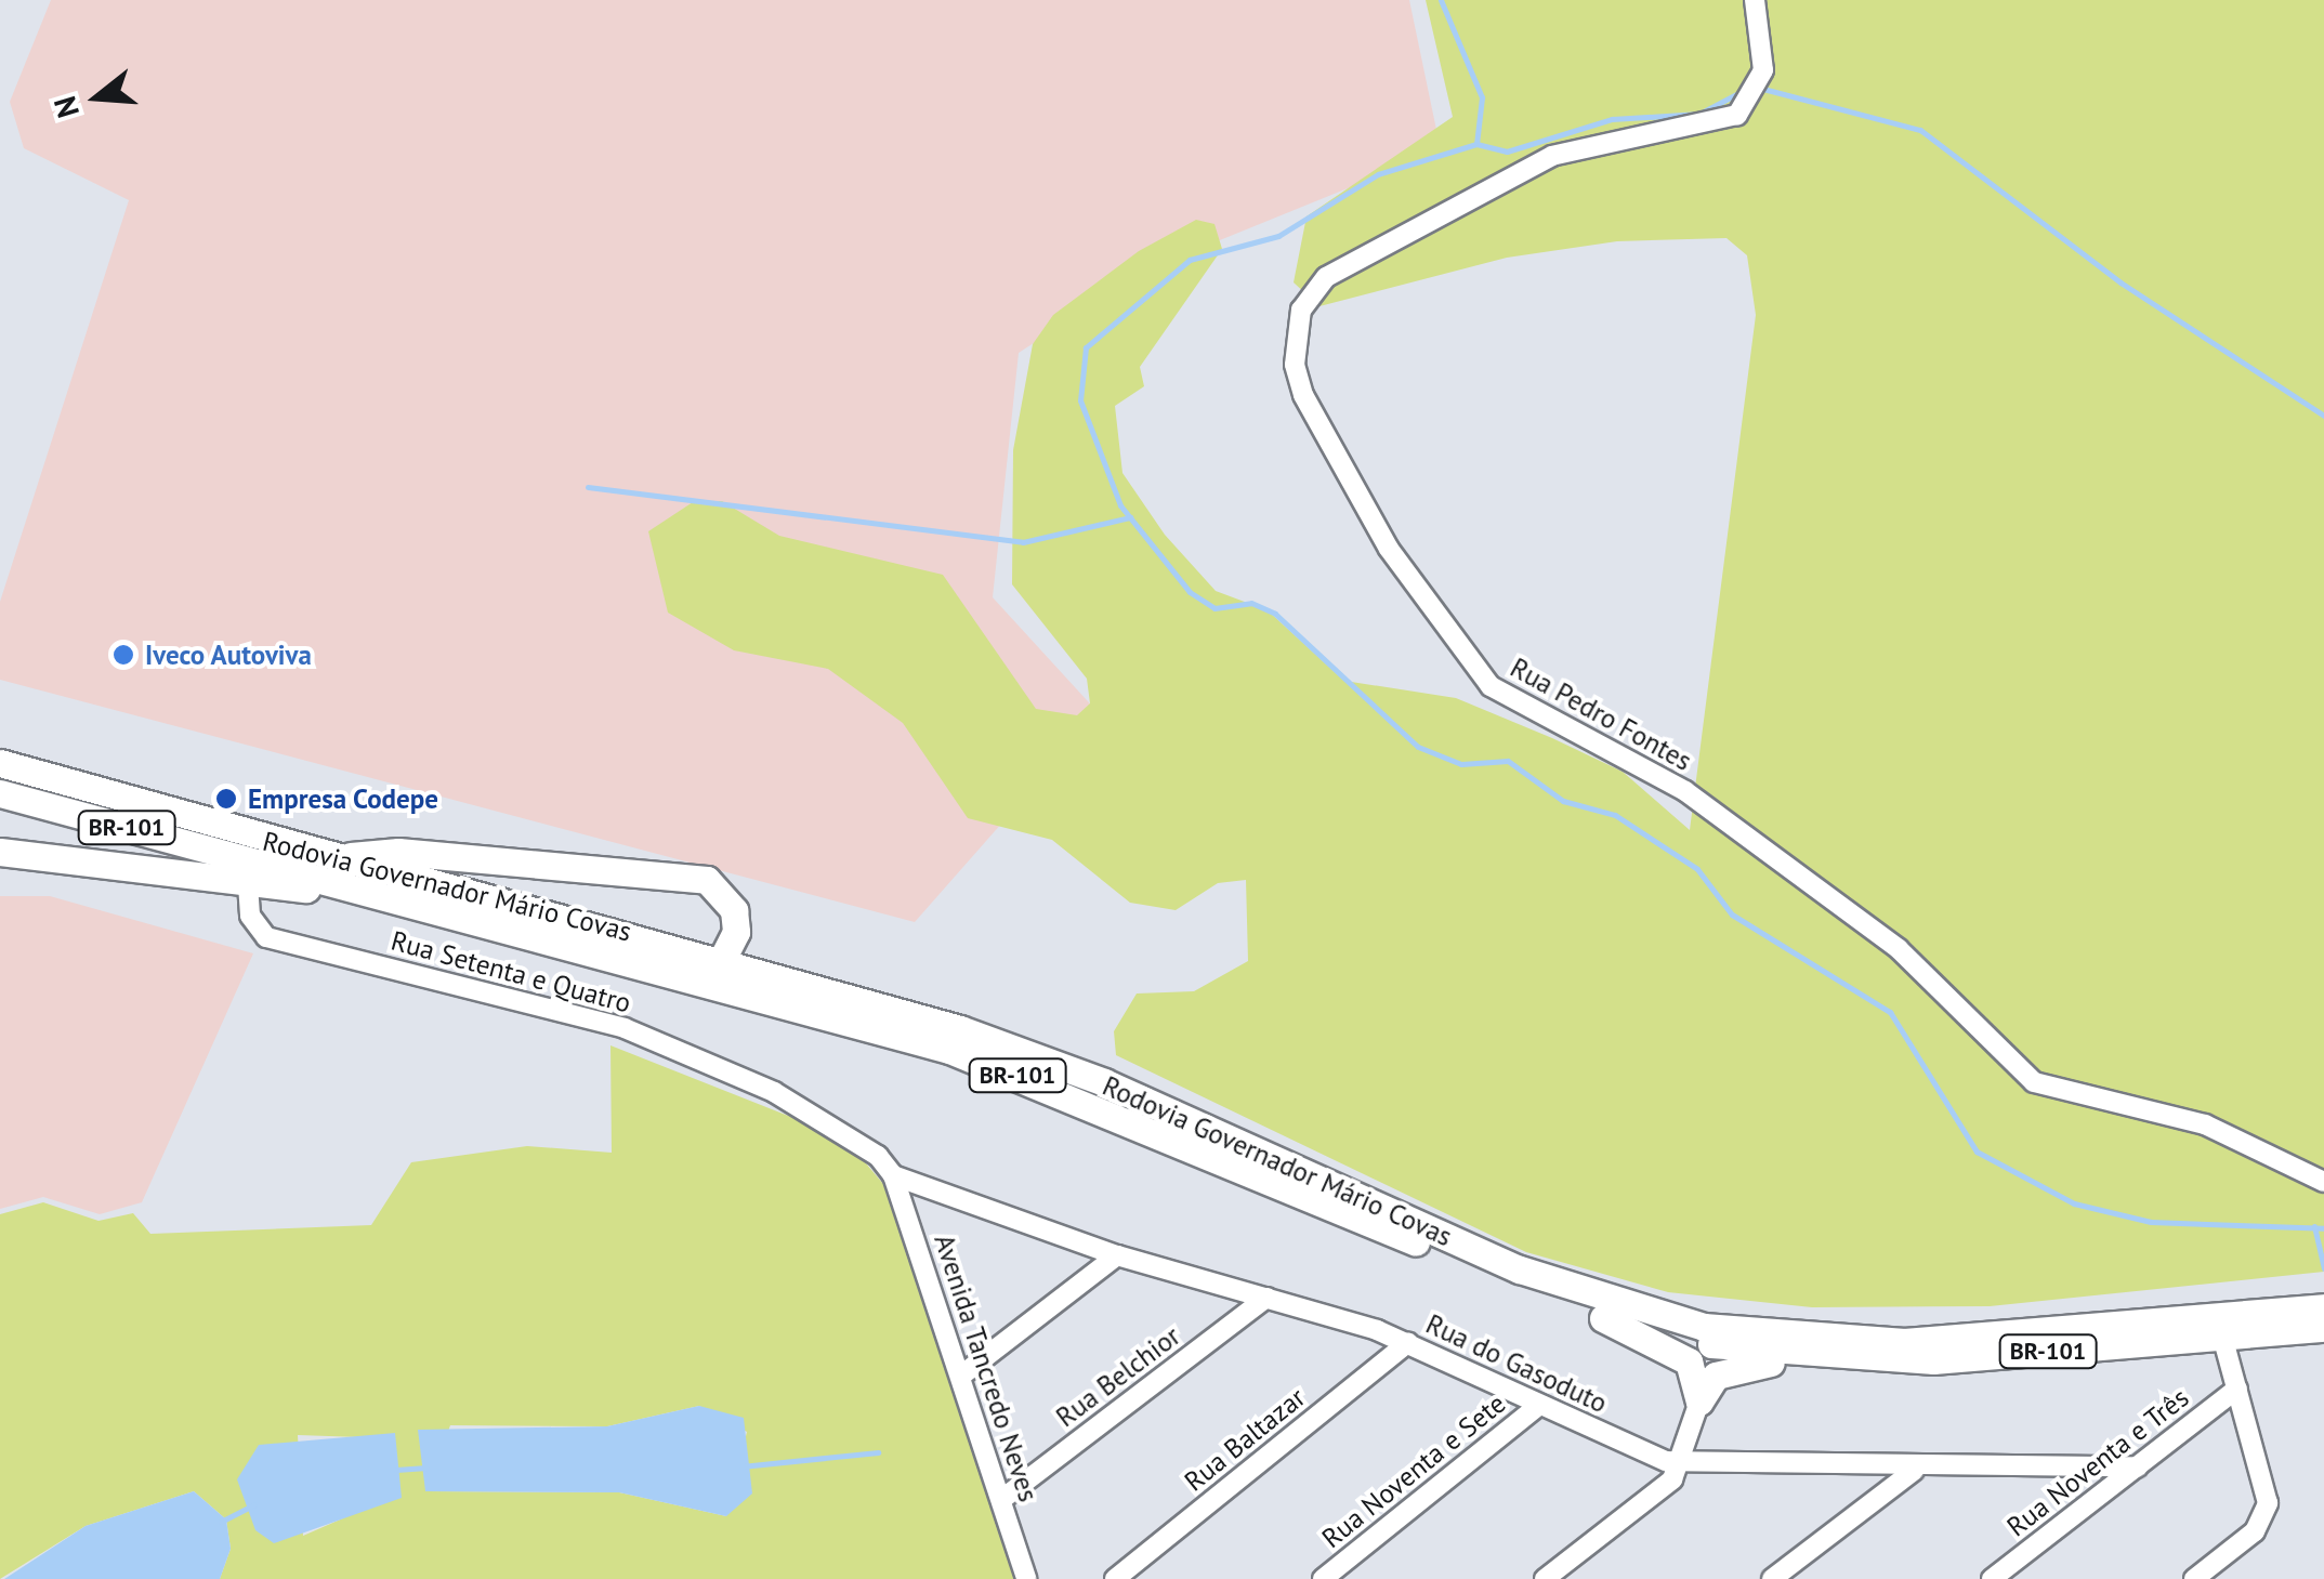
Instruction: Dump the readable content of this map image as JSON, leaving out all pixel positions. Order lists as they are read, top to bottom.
{
  "streets": {
    "highway": ["BR-101", "Rodovia Governador Mário Covas"],
    "street": [
      "Rua Pedro Fontes",
      "Rua Setenta e Quatro",
      "Rua do Gasoduto",
      "Avenida Tancredo Neves",
      "Rua Belchior",
      "Rua Baltazar",
      "Rua Noventa e Três",
      "Rua Noventa e Sete"
    ]
  },
  "crossings": [
    ["Rua Setenta e Quatro", "Rua do Gasoduto"],
    ["Rua Setenta e Quatro", "Avenida Tancredo Neves"],
    ["Rua do Gasoduto", "Avenida Tancredo Neves"],
    ["Rua do Gasoduto", "Rua Belchior"],
    ["Rua do Gasoduto", "Rua Baltazar"],
    ["Rua do Gasoduto", "Rua Noventa e Três"],
    ["Rua do Gasoduto", "Rua Noventa e Sete"],
    ["Avenida Tancredo Neves", "Rua Belchior"]
  ],
  "places": ["Iveco Autoviva", "Empresa Codepe"],
  "north": "left"
}
